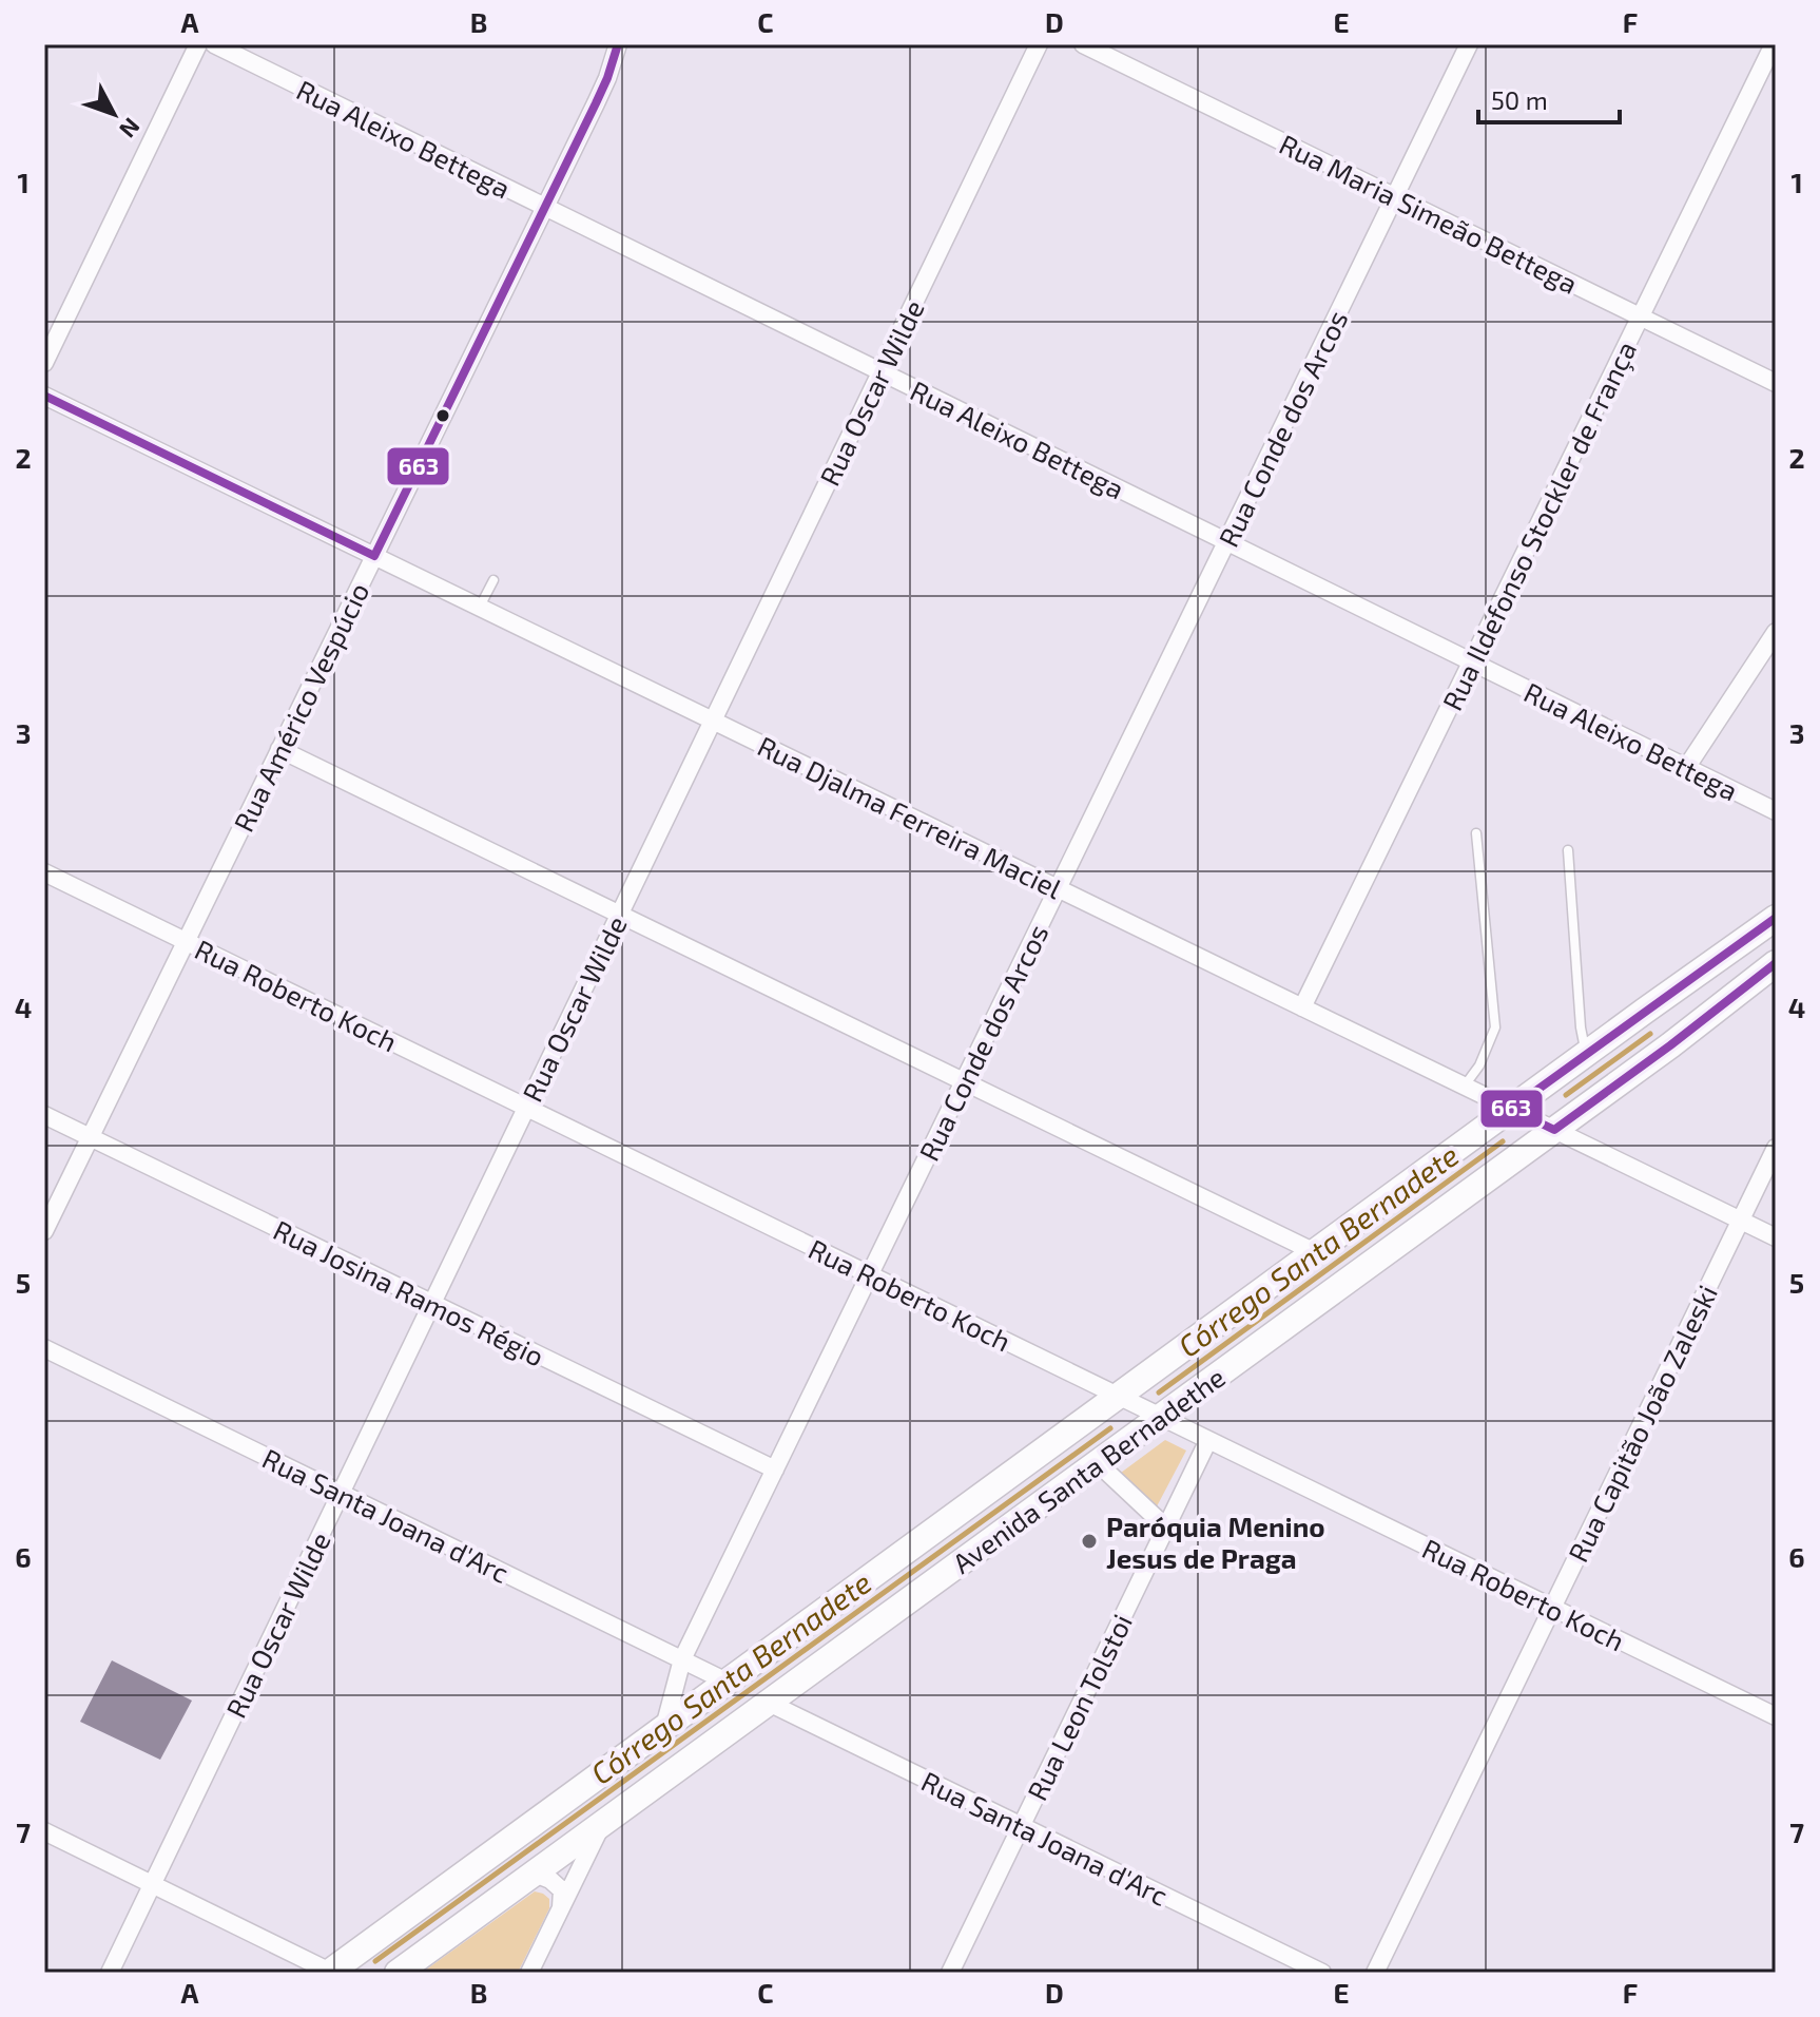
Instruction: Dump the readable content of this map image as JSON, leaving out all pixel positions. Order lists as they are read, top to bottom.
{
  "streets": {
    "main road": ["Avenida Santa Bernadethe"],
    "street": [
      "Rua Aleixo Bettega",
      "Rua Maria Simeão Bettega",
      "Rua Oscar Wilde",
      "Rua Conde dos Arcos",
      "Rua Ildefonso Stockler de França",
      "Rua Américo Vespúcio",
      "Rua Djalma Ferreira Maciel",
      "Rua Roberto Koch",
      "Rua Josina Ramos Régio",
      "Rua Capitão João Zaleski",
      "Rua Santa Joana d'Arc",
      "Rua Leon Tolstoi"
    ]
  },
  "crossings": [
    ["Rua Aleixo Bettega", "Rua Oscar Wilde"],
    ["Rua Aleixo Bettega", "Rua Conde dos Arcos"],
    ["Rua Aleixo Bettega", "Rua Ildefonso Stockler de França"],
    ["Rua Aleixo Bettega", "Rua Américo Vespúcio"],
    ["Rua Maria Simeão Bettega", "Rua Conde dos Arcos"],
    ["Rua Maria Simeão Bettega", "Rua Ildefonso Stockler de França"],
    ["Rua Oscar Wilde", "Rua Djalma Ferreira Maciel"],
    ["Rua Oscar Wilde", "Rua Roberto Koch"],
    ["Rua Oscar Wilde", "Rua Josina Ramos Régio"],
    ["Rua Oscar Wilde", "Rua Santa Joana d'Arc"],
    ["Rua Conde dos Arcos", "Rua Djalma Ferreira Maciel"],
    ["Rua Conde dos Arcos", "Rua Roberto Koch"],
    ["Rua Conde dos Arcos", "Rua Josina Ramos Régio"],
    ["Rua Conde dos Arcos", "Avenida Santa Bernadethe"],
    ["Rua Conde dos Arcos", "Rua Santa Joana d'Arc"],
    ["Rua Ildefonso Stockler de França", "Rua Djalma Ferreira Maciel"],
    ["Rua Américo Vespúcio", "Rua Djalma Ferreira Maciel"],
    ["Rua Américo Vespúcio", "Rua Roberto Koch"],
    ["Rua Américo Vespúcio", "Rua Josina Ramos Régio"],
    ["Rua Djalma Ferreira Maciel", "Rua Capitão João Zaleski"],
    ["Rua Djalma Ferreira Maciel", "Avenida Santa Bernadethe"],
    ["Rua Roberto Koch", "Rua Capitão João Zaleski"],
    ["Rua Roberto Koch", "Avenida Santa Bernadethe"],
    ["Rua Roberto Koch", "Rua Leon Tolstoi"],
    ["Avenida Santa Bernadethe", "Rua Santa Joana d'Arc"],
    ["Rua Santa Joana d'Arc", "Rua Leon Tolstoi"]
  ],
  "water": ["Córrego Santa Bernadete"],
  "places": ["Paróquia Menino Jesus de Praga"],
  "lines": ["transit line 663"],
  "scale_bar": "50 m",
  "north": "bottom right",
  "grid": {
    "columns": [
      "A",
      "B",
      "C",
      "D",
      "E",
      "F"
    ],
    "rows": [
      "1",
      "2",
      "3",
      "4",
      "5",
      "6",
      "7"
    ]
  }
}
